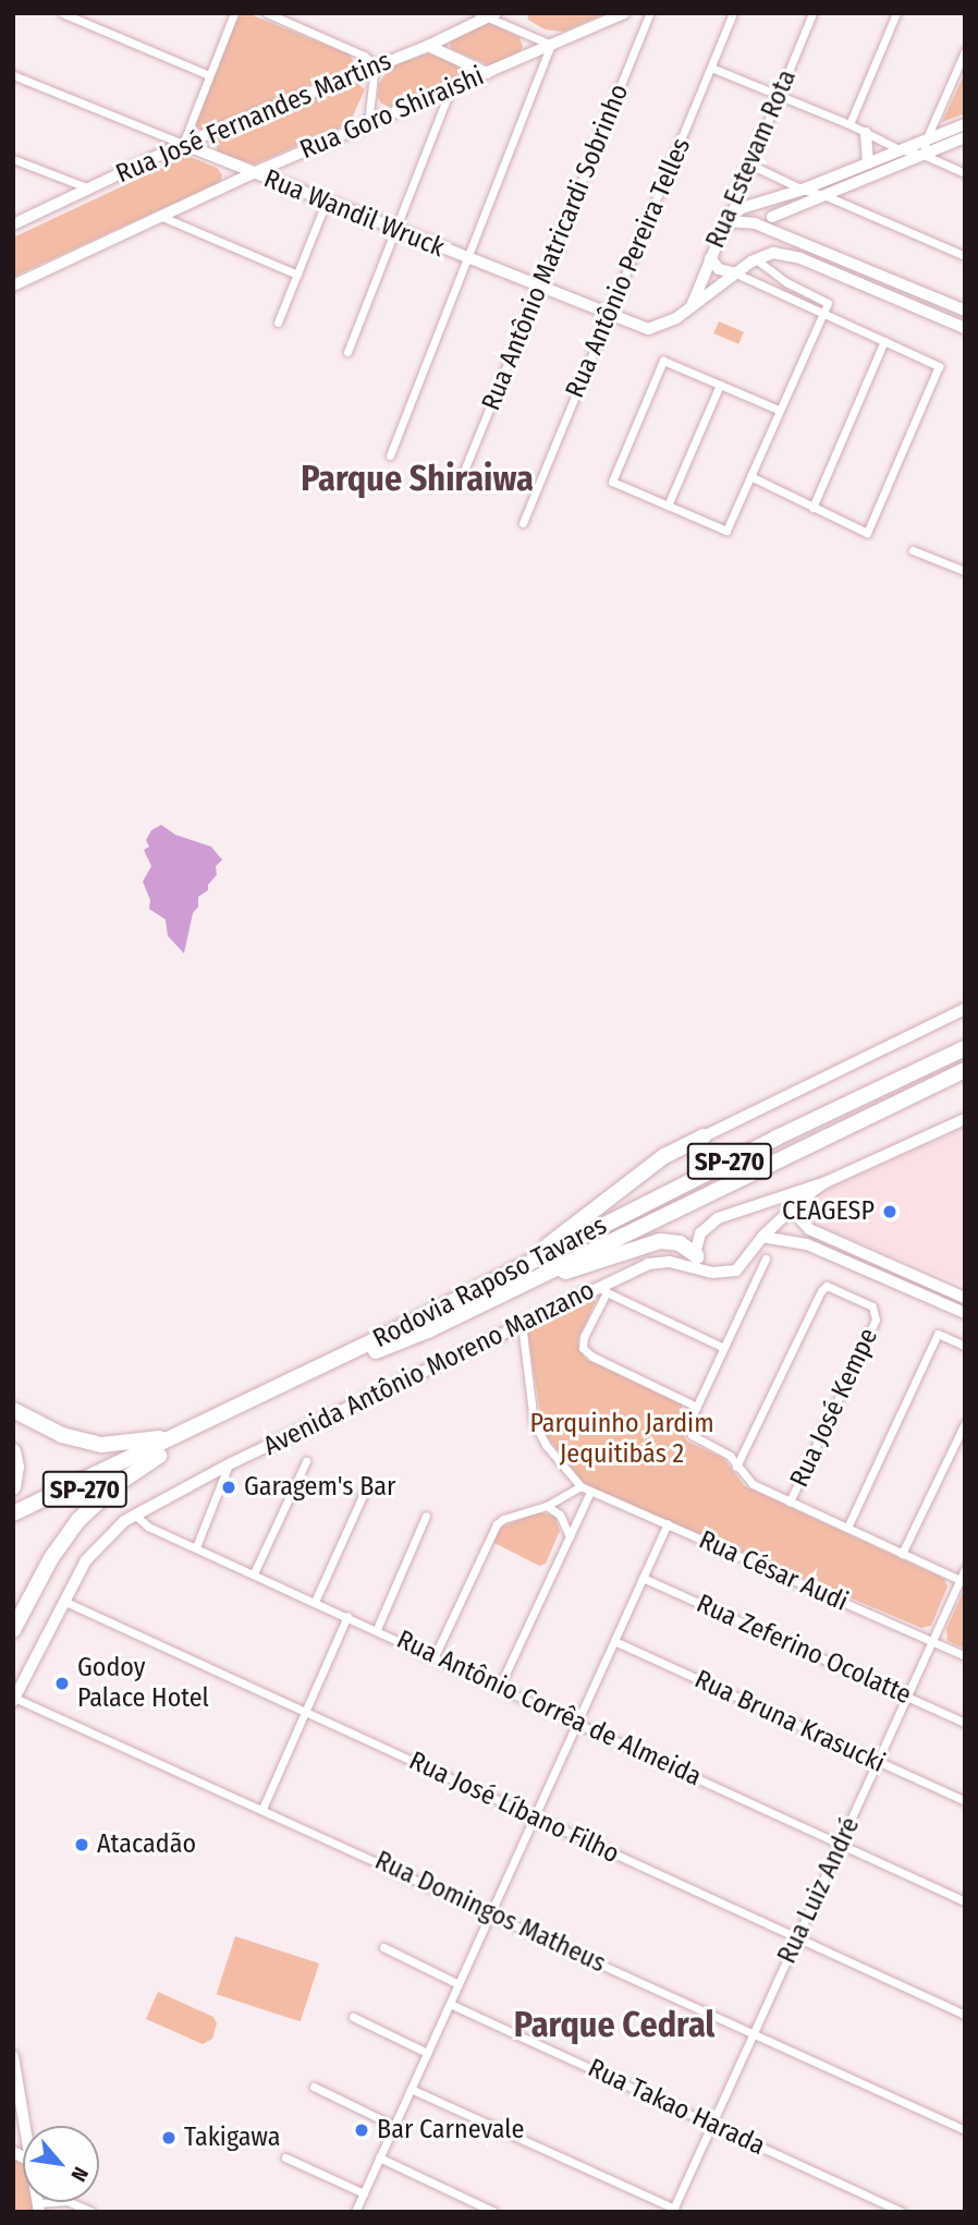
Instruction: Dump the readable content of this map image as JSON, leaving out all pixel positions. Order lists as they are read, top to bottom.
{
  "streets": {
    "highway": ["SP-270", "Rodovia Raposo Tavares"],
    "street": [
      "Rua Goro Shiraishi",
      "Rua José Fernandes Martins",
      "Rua Estevam Rota",
      "Rua Wandil Wruck",
      "Rua Antônio Matricardi Sobrinho",
      "Rua Antônio Pereira Telles",
      "Avenida Antônio Moreno Manzano",
      "Rua José Kempe",
      "Rua César Audi",
      "Rua Zeferino Ocolatte",
      "Rua Antônio Corrêa de Almeida",
      "Rua Bruna Krasucki",
      "Rua José Líbano Filho",
      "Rua Luiz André",
      "Rua Domingos Matheus",
      "Rua Takao Harada"
    ]
  },
  "crossings": [
    ["Rua Goro Shiraishi", "Rua Wandil Wruck"],
    ["Rua José Fernandes Martins", "Rua Wandil Wruck"],
    ["Rua Estevam Rota", "Rua Wandil Wruck"],
    ["Rua Wandil Wruck", "Rua Antônio Matricardi Sobrinho"],
    ["Rua Wandil Wruck", "Rua Antônio Pereira Telles"],
    ["Avenida Antônio Moreno Manzano", "Rua Antônio Corrêa de Almeida"],
    ["Avenida Antônio Moreno Manzano", "Rua José Líbano Filho"],
    ["Avenida Antônio Moreno Manzano", "Rua Domingos Matheus"],
    ["Rua César Audi", "Rua Luiz André"],
    ["Rua Zeferino Ocolatte", "Rua Luiz André"],
    ["Rua Antônio Corrêa de Almeida", "Rua Luiz André"],
    ["Rua Bruna Krasucki", "Rua Luiz André"],
    ["Rua José Líbano Filho", "Rua Luiz André"],
    ["Rua Luiz André", "Rua Domingos Matheus"],
    ["Rua Luiz André", "Rua Takao Harada"]
  ],
  "districts": ["Parque Shiraiwa", "Parque Cedral"],
  "parks": ["Parquinho Jardim Jequitibás 2"],
  "places": [
    "CEAGESP",
    "Garagem's Bar",
    "Godoy Palace Hotel",
    "Atacadão",
    "Bar Carnevale",
    "Takigawa"
  ],
  "north": "bottom right"
}
